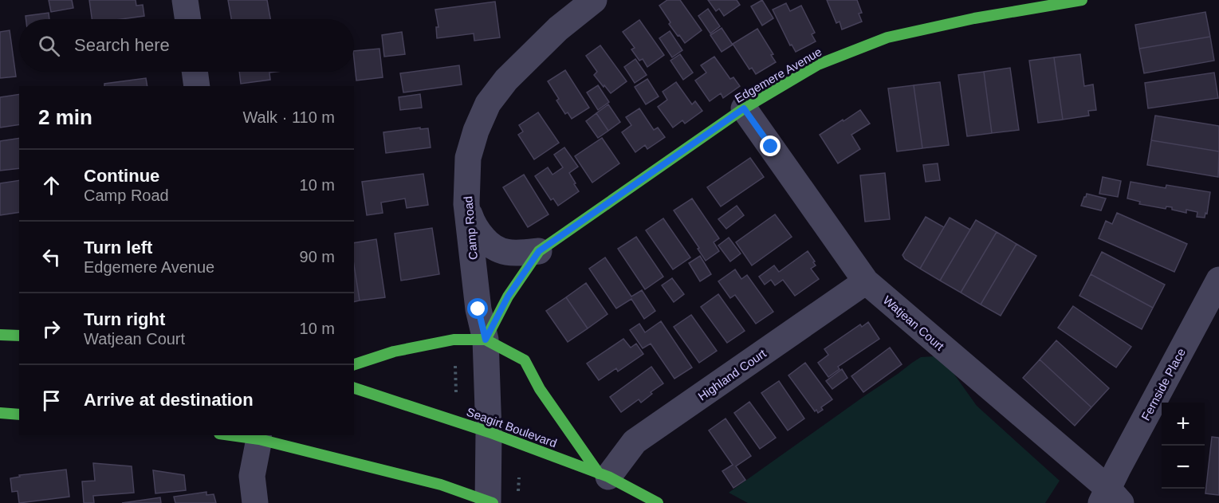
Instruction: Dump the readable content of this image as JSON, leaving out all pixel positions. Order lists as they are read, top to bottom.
{
  "streets": {
    "main road": ["Edgemere Avenue", "Seagirt Boulevard"],
    "street": [
      "Camp Road",
      "Watjean Court",
      "Highland Court",
      "Fernside Place"
    ]
  },
  "crossings": [
    ["Edgemere Avenue", "Camp Road"],
    ["Edgemere Avenue", "Watjean Court"],
    ["Camp Road", "Seagirt Boulevard"],
    ["Watjean Court", "Highland Court"],
    ["Watjean Court", "Fernside Place"],
    ["Highland Court", "Seagirt Boulevard"]
  ],
  "page": {
    "search": "Search here",
    "heading": ["2 min", "Walk · 110 m"],
    "list": [
      ["Continue", "Camp Road", "10 m"],
      ["Turn left", "Edgemere Avenue", "90 m"],
      ["Turn right", "Watjean Court", "10 m"],
      "Arrive at destination"
    ],
    "map_buttons": ["+", "−"]
  }
}
